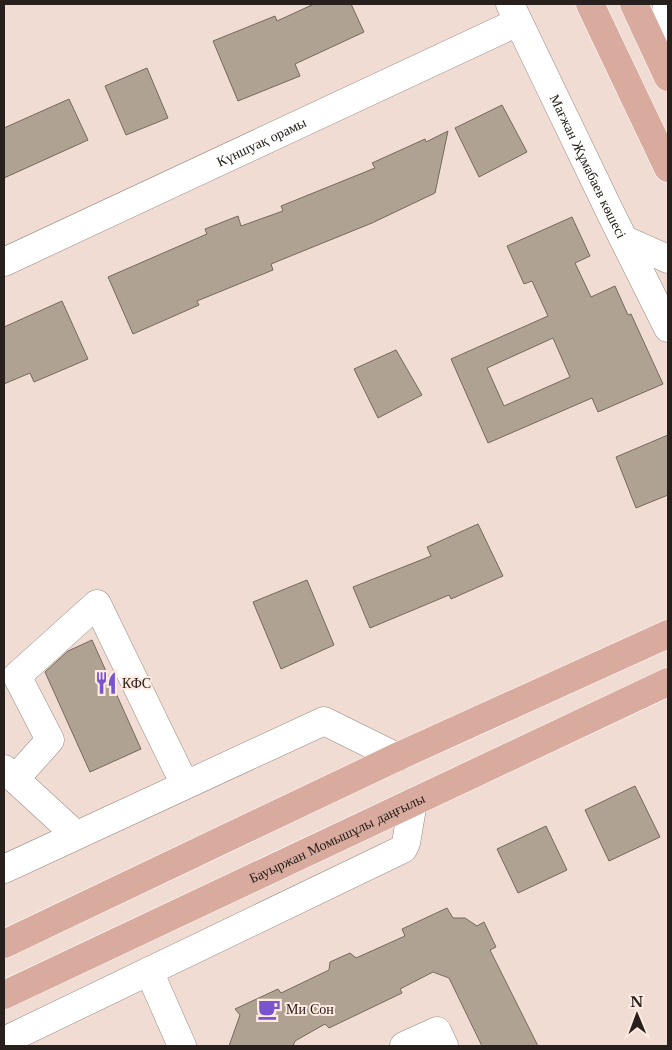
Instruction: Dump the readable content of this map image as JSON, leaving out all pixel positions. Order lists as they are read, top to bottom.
{
  "streets": {
    "main road": ["Бауыржан Момышұлы даңғылы"],
    "street": ["Күншуақ орамы", "Мағжан Жұмабаев көшесі"]
  },
  "crossings": [
    ["Күншуақ орамы", "Мағжан Жұмабаев көшесі"]
  ],
  "places": {
    "restaurant": ["КФС"],
    "cafe": ["Ми Сон"]
  },
  "north": "top"
}
